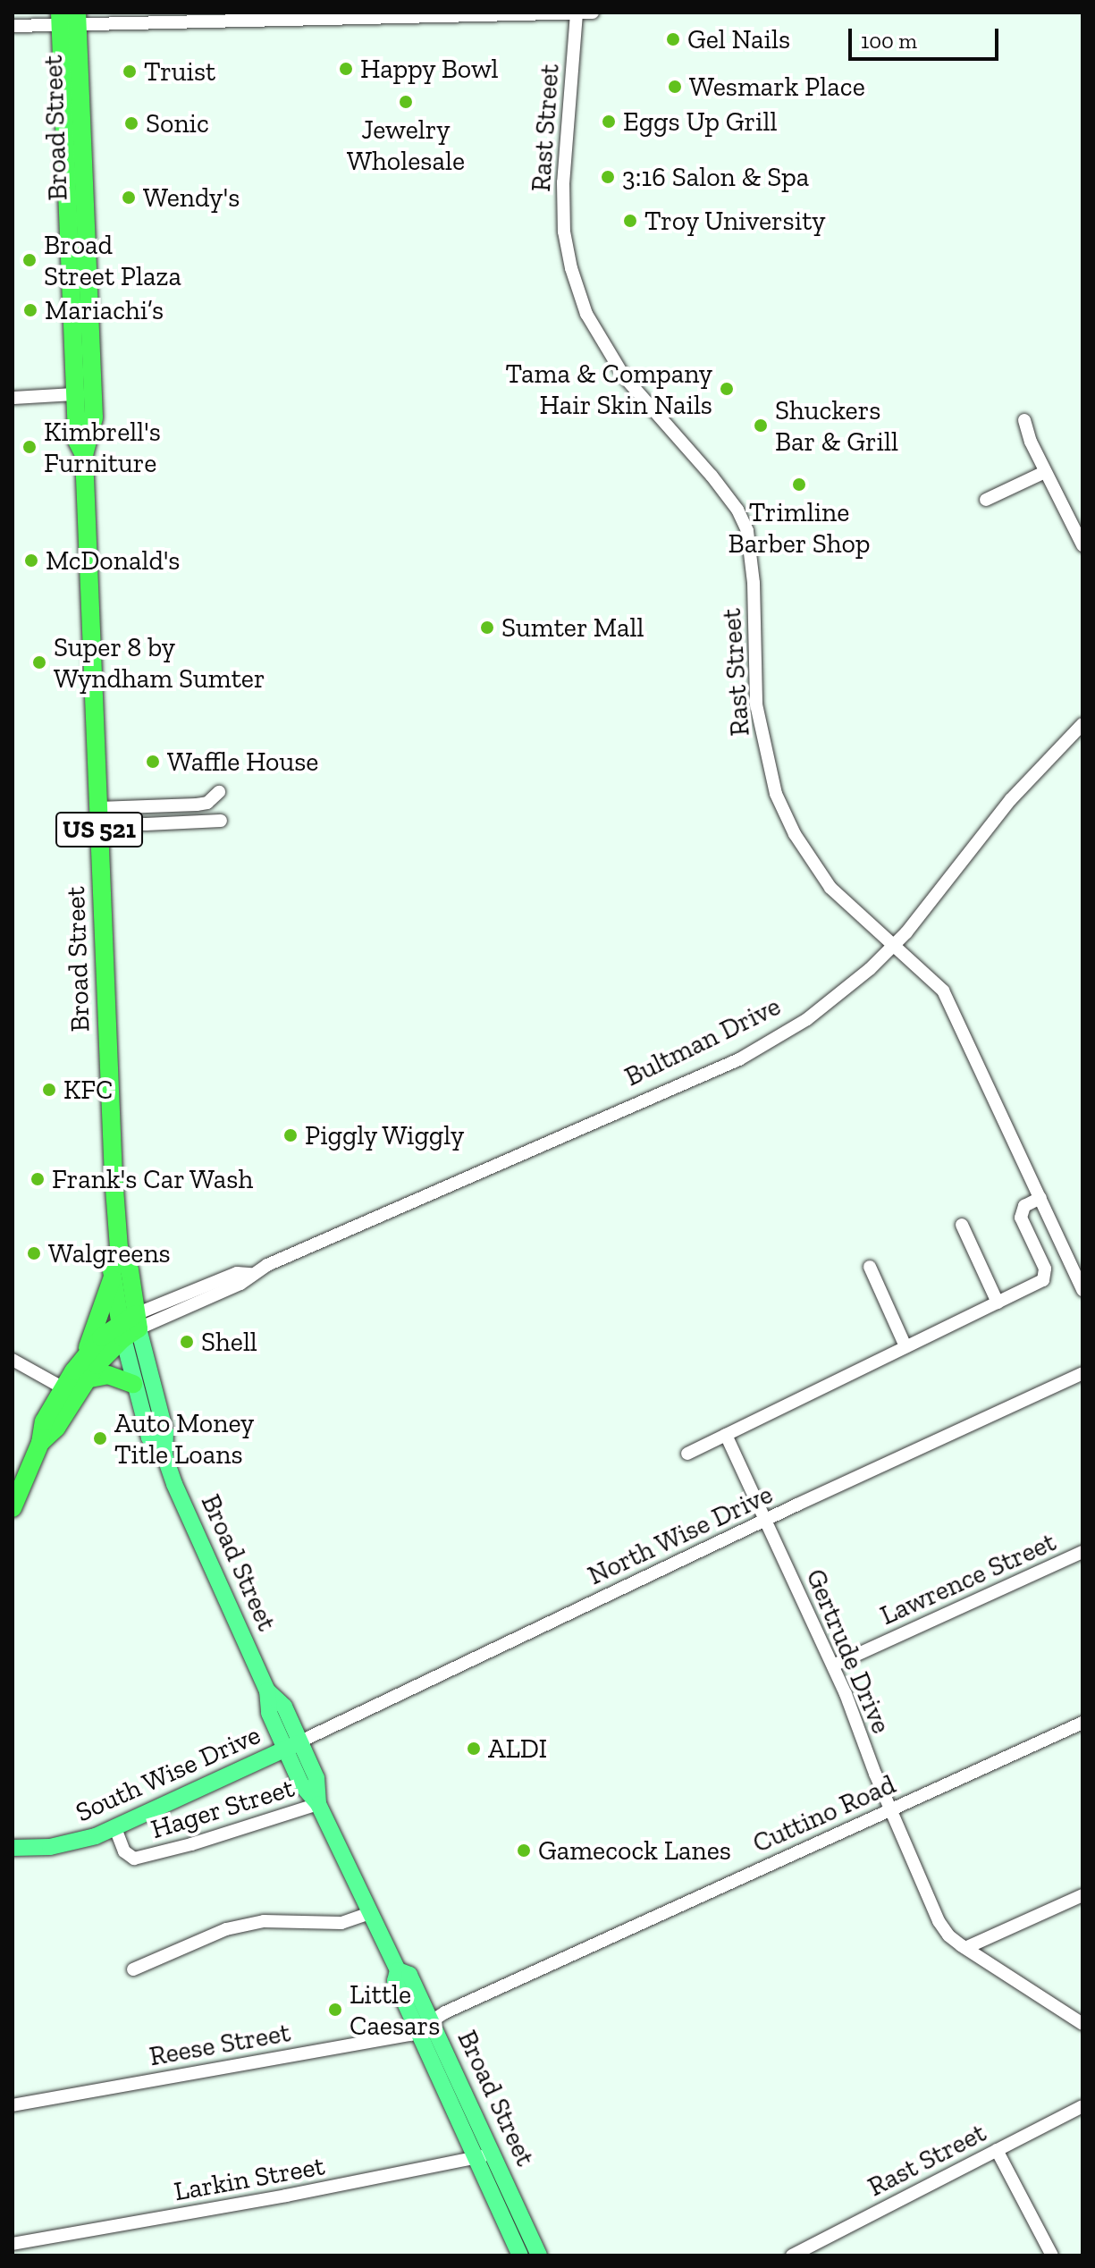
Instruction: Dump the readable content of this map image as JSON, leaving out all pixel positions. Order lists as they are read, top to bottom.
{
  "streets": {
    "highway": ["Broad Street", "US 521", "Bultman Drive"],
    "main road": ["South Wise Drive"],
    "street": [
      "Rast Street",
      "North Wise Drive",
      "Lawrence Street",
      "Gertrude Drive",
      "Hager Street",
      "Cuttino Road",
      "Reese Street",
      "Larkin Street"
    ]
  },
  "crossings": [
    ["Broad Street", "US 521"],
    ["Broad Street", "Bultman Drive"],
    ["Broad Street", "North Wise Drive"],
    ["Broad Street", "South Wise Drive"],
    ["Broad Street", "Hager Street"],
    ["Broad Street", "Cuttino Road"],
    ["Broad Street", "Reese Street"],
    ["Broad Street", "Larkin Street"],
    ["Rast Street", "Bultman Drive"],
    ["US 521", "Bultman Drive"],
    ["North Wise Drive", "Gertrude Drive"],
    ["North Wise Drive", "South Wise Drive"],
    ["Lawrence Street", "Gertrude Drive"],
    ["Gertrude Drive", "Cuttino Road"],
    ["South Wise Drive", "Hager Street"],
    ["Cuttino Road", "Reese Street"]
  ],
  "places": [
    "Gel Nails",
    "Happy Bowl",
    "Truist",
    "Wesmark Place",
    "Jewelry Wholesale",
    "Eggs Up Grill",
    "Sonic",
    "3:16 Salon & Spa",
    "Wendy's",
    "Troy University",
    "Broad Street Plaza",
    "Mariachi’s",
    "Tama & Company Hair Skin Nails",
    "Shuckers Bar & Grill",
    "Kimbrell's Furniture",
    "Trimline Barber Shop",
    "McDonald's",
    "Sumter Mall",
    "Super 8 by Wyndham Sumter",
    "Waffle House",
    "KFC",
    "Piggly Wiggly",
    "Frank's Car Wash",
    "Walgreens",
    "Shell",
    "Auto Money Title Loans",
    "ALDI",
    "Gamecock Lanes",
    "Little Caesars"
  ],
  "scale_bar": "100 m"
}
